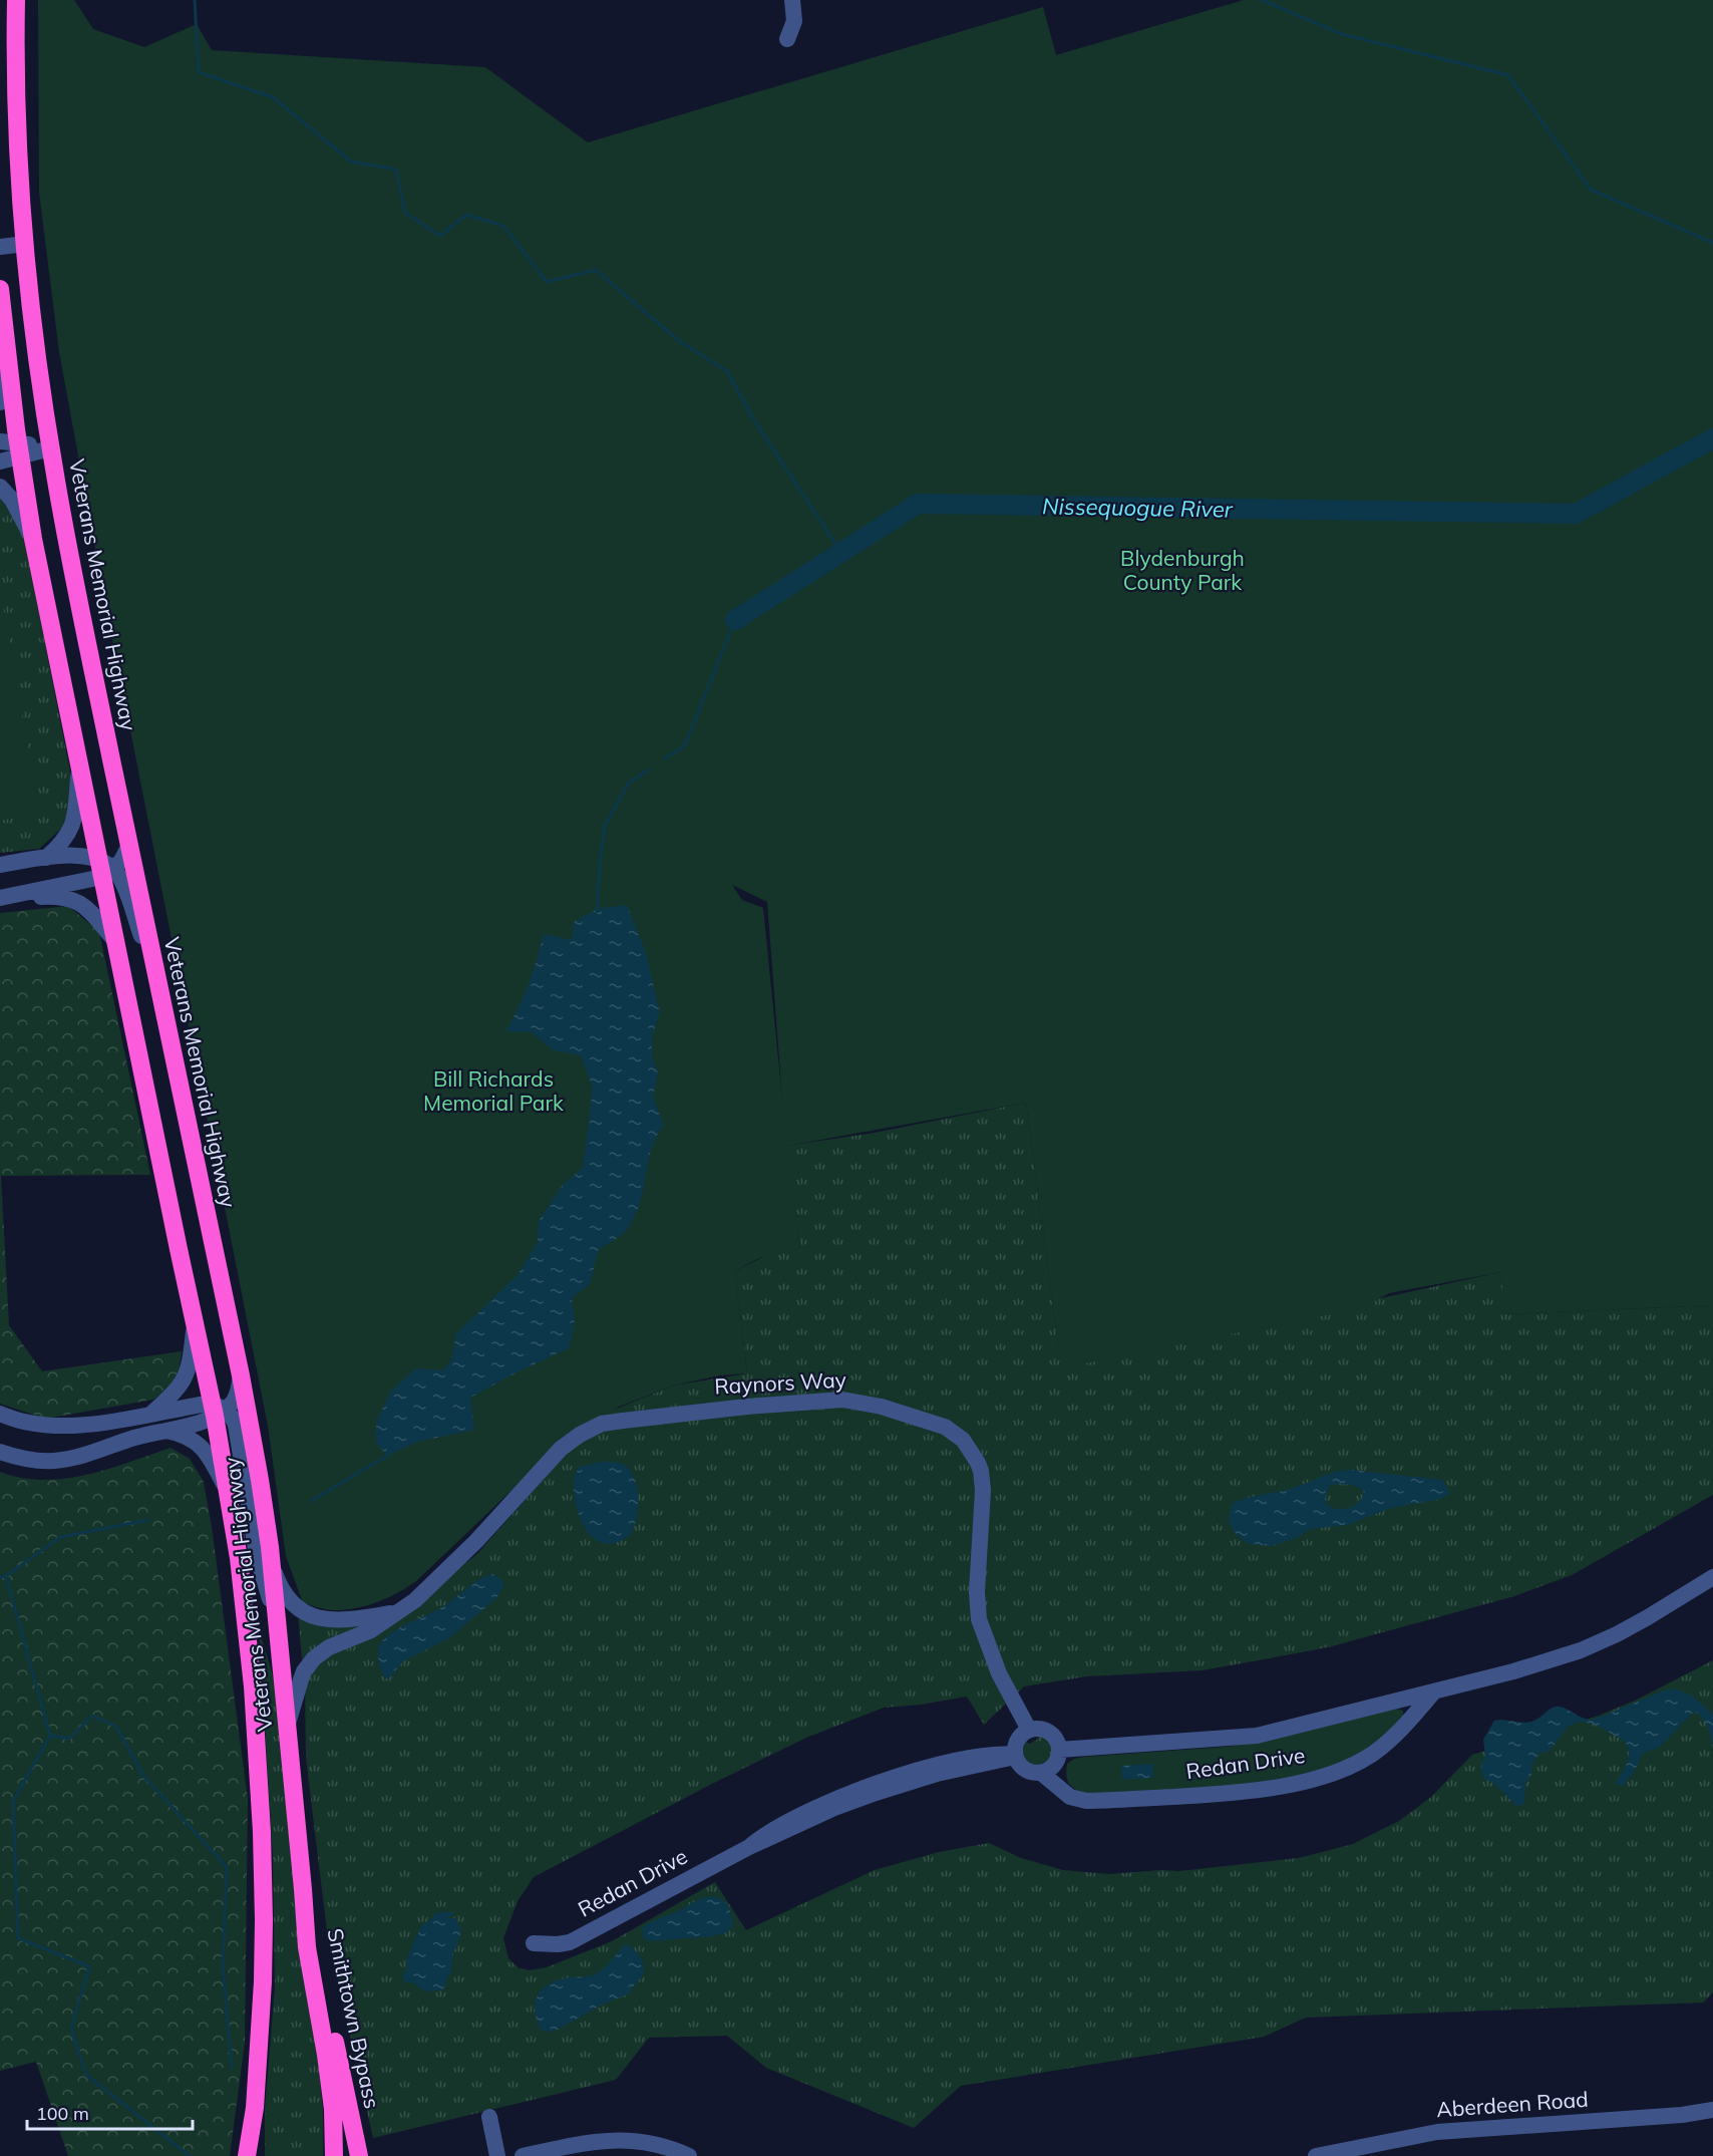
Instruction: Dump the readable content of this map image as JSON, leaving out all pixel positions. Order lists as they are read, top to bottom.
{
  "streets": {
    "highway": ["Veterans Memorial Highway", "Smithtown Bypass"],
    "street": ["Raynors Way", "Redan Drive", "Aberdeen Road"]
  },
  "crossings": [
    ["Veterans Memorial Highway", "Raynors Way"],
    ["Veterans Memorial Highway", "Smithtown Bypass"],
    ["Raynors Way", "Redan Drive"]
  ],
  "water": ["Nissequogue River"],
  "parks": ["Blydenburgh County Park", "Bill Richards Memorial Park"],
  "scale_bar": "100 m"
}
